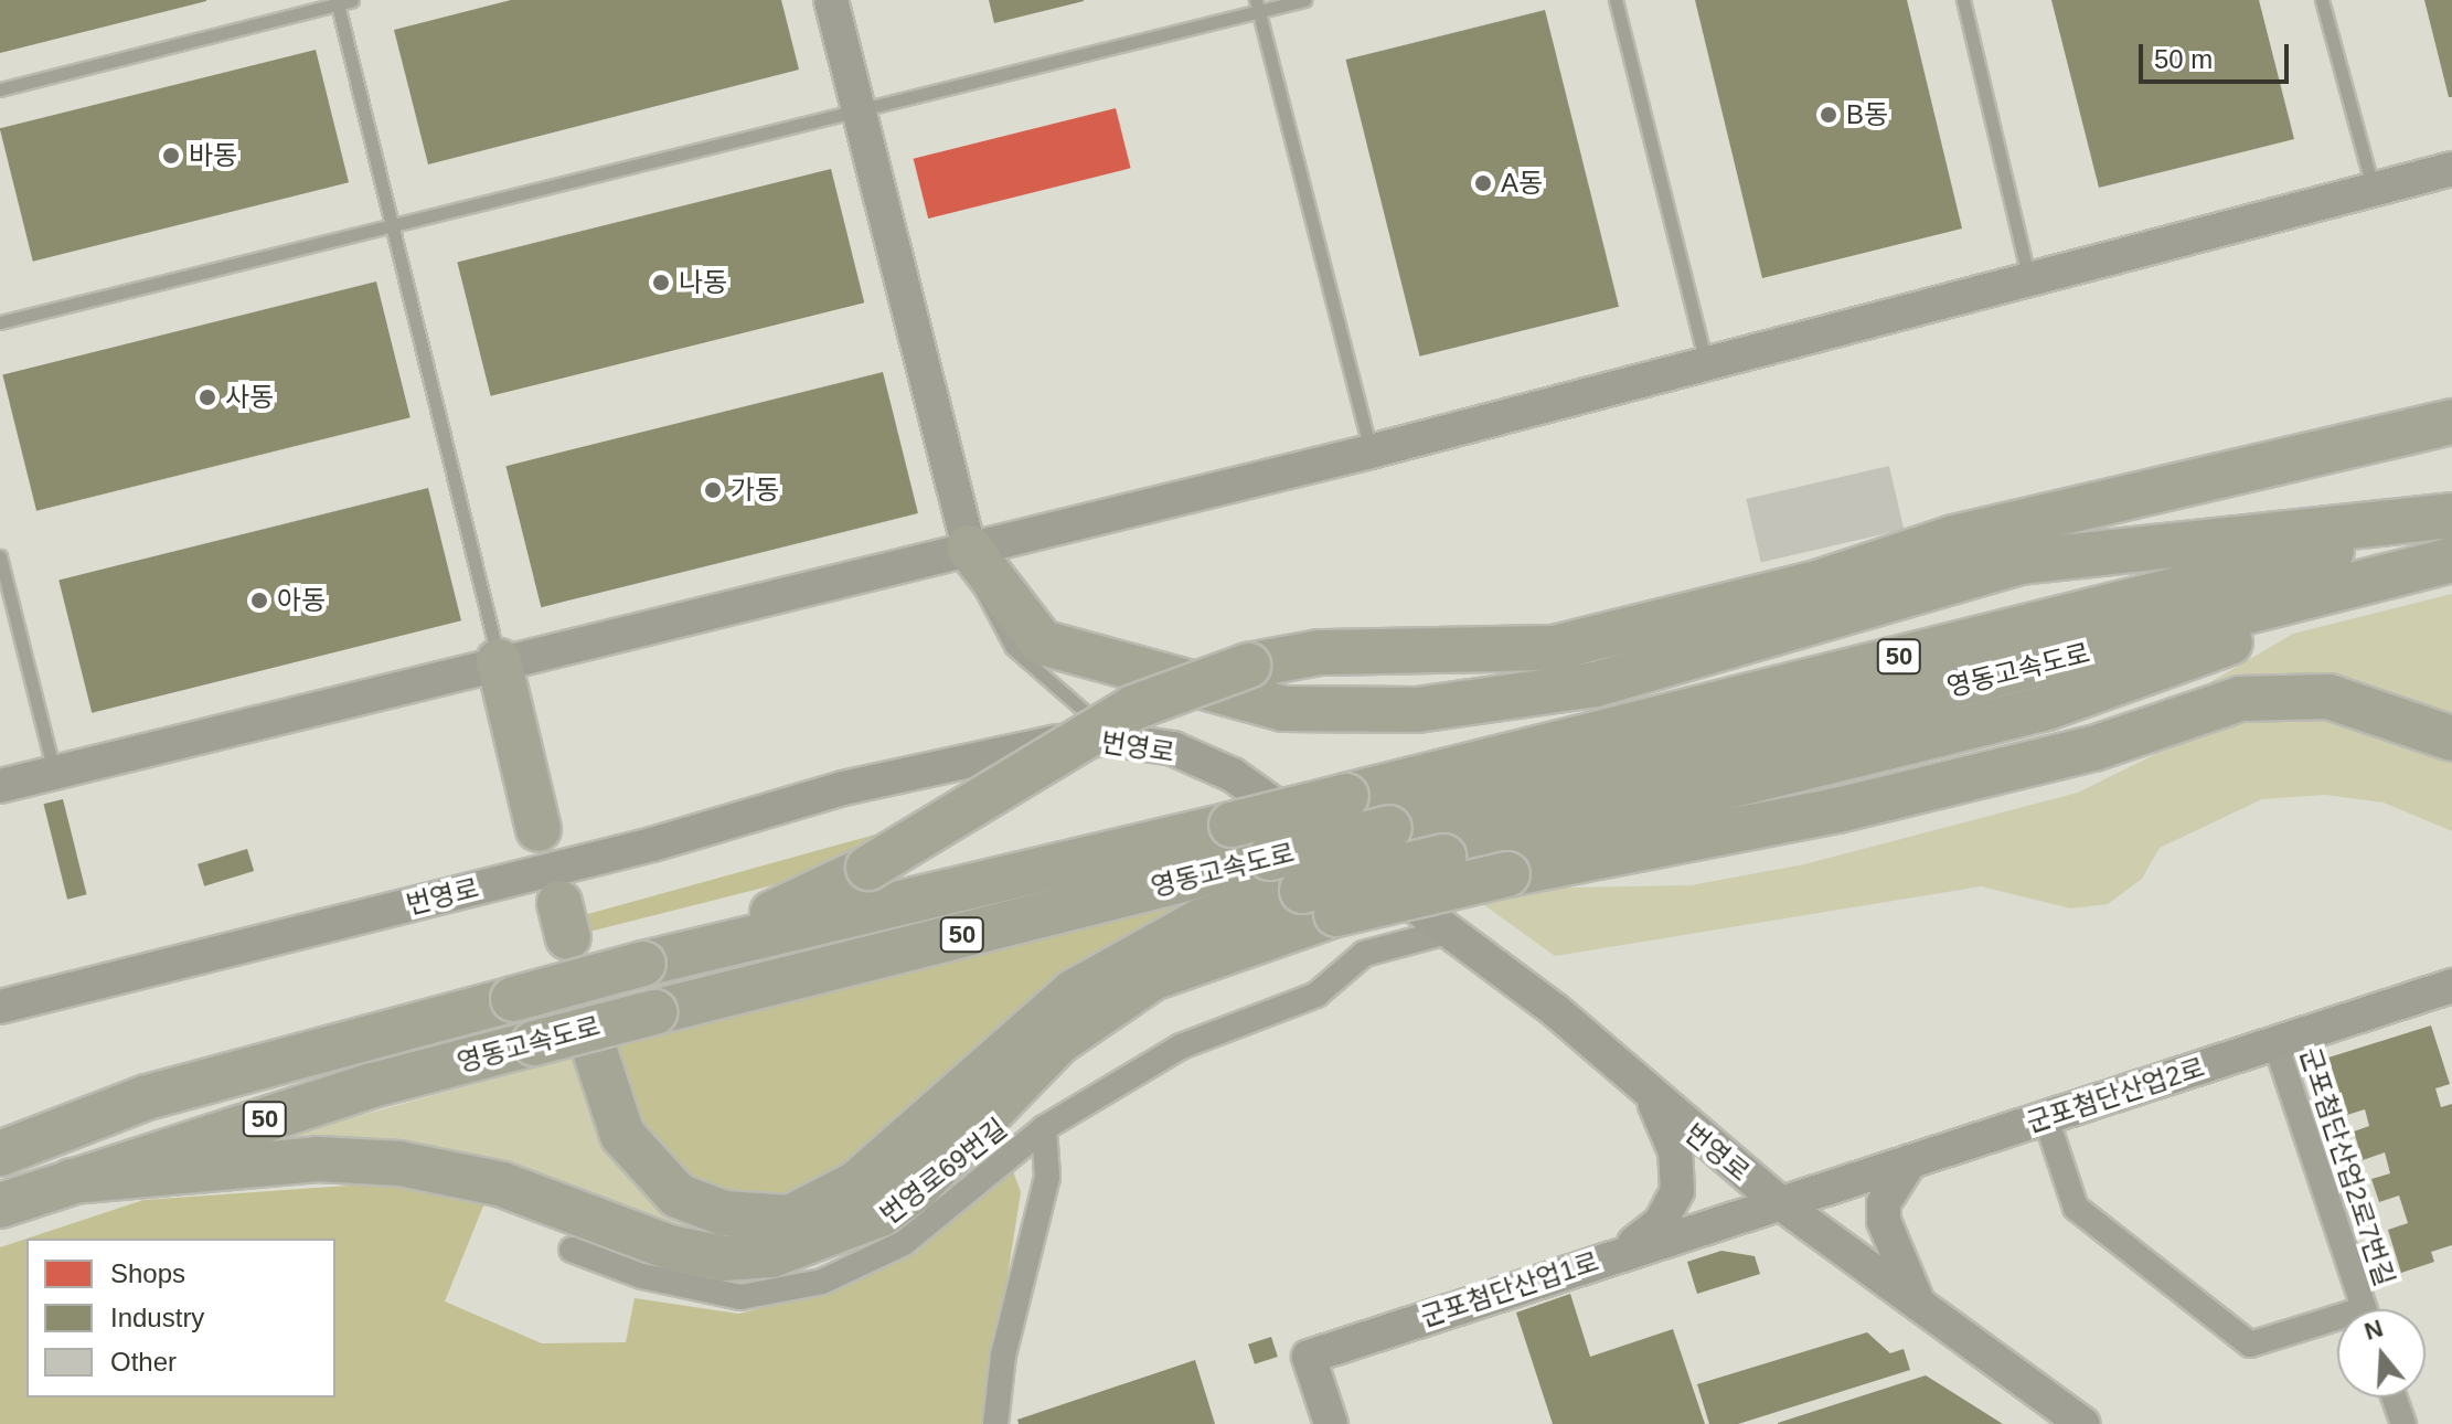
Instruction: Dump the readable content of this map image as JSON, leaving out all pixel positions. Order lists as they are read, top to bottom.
{
  "streets": {
    "highway": ["50", "영동고속도로"],
    "street": [
      "번영로",
      "군포첨단산업2로",
      "군포첨단산업2로7번길",
      "번영로69번길",
      "군포첨단산업1로"
    ]
  },
  "crossings": [
    ["번영로", "군포첨단산업2로"],
    ["번영로", "번영로69번길"],
    ["번영로", "군포첨단산업1로"],
    ["군포첨단산업2로", "군포첨단산업2로7번길"],
    ["군포첨단산업2로", "군포첨단산업1로"]
  ],
  "places": [
    "B동",
    "바동",
    "A동",
    "나동",
    "사동",
    "가동",
    "아동"
  ],
  "legend": ["Shops", "Industry", "Other"],
  "scale_bar": "50 m",
  "north": "top"
}
